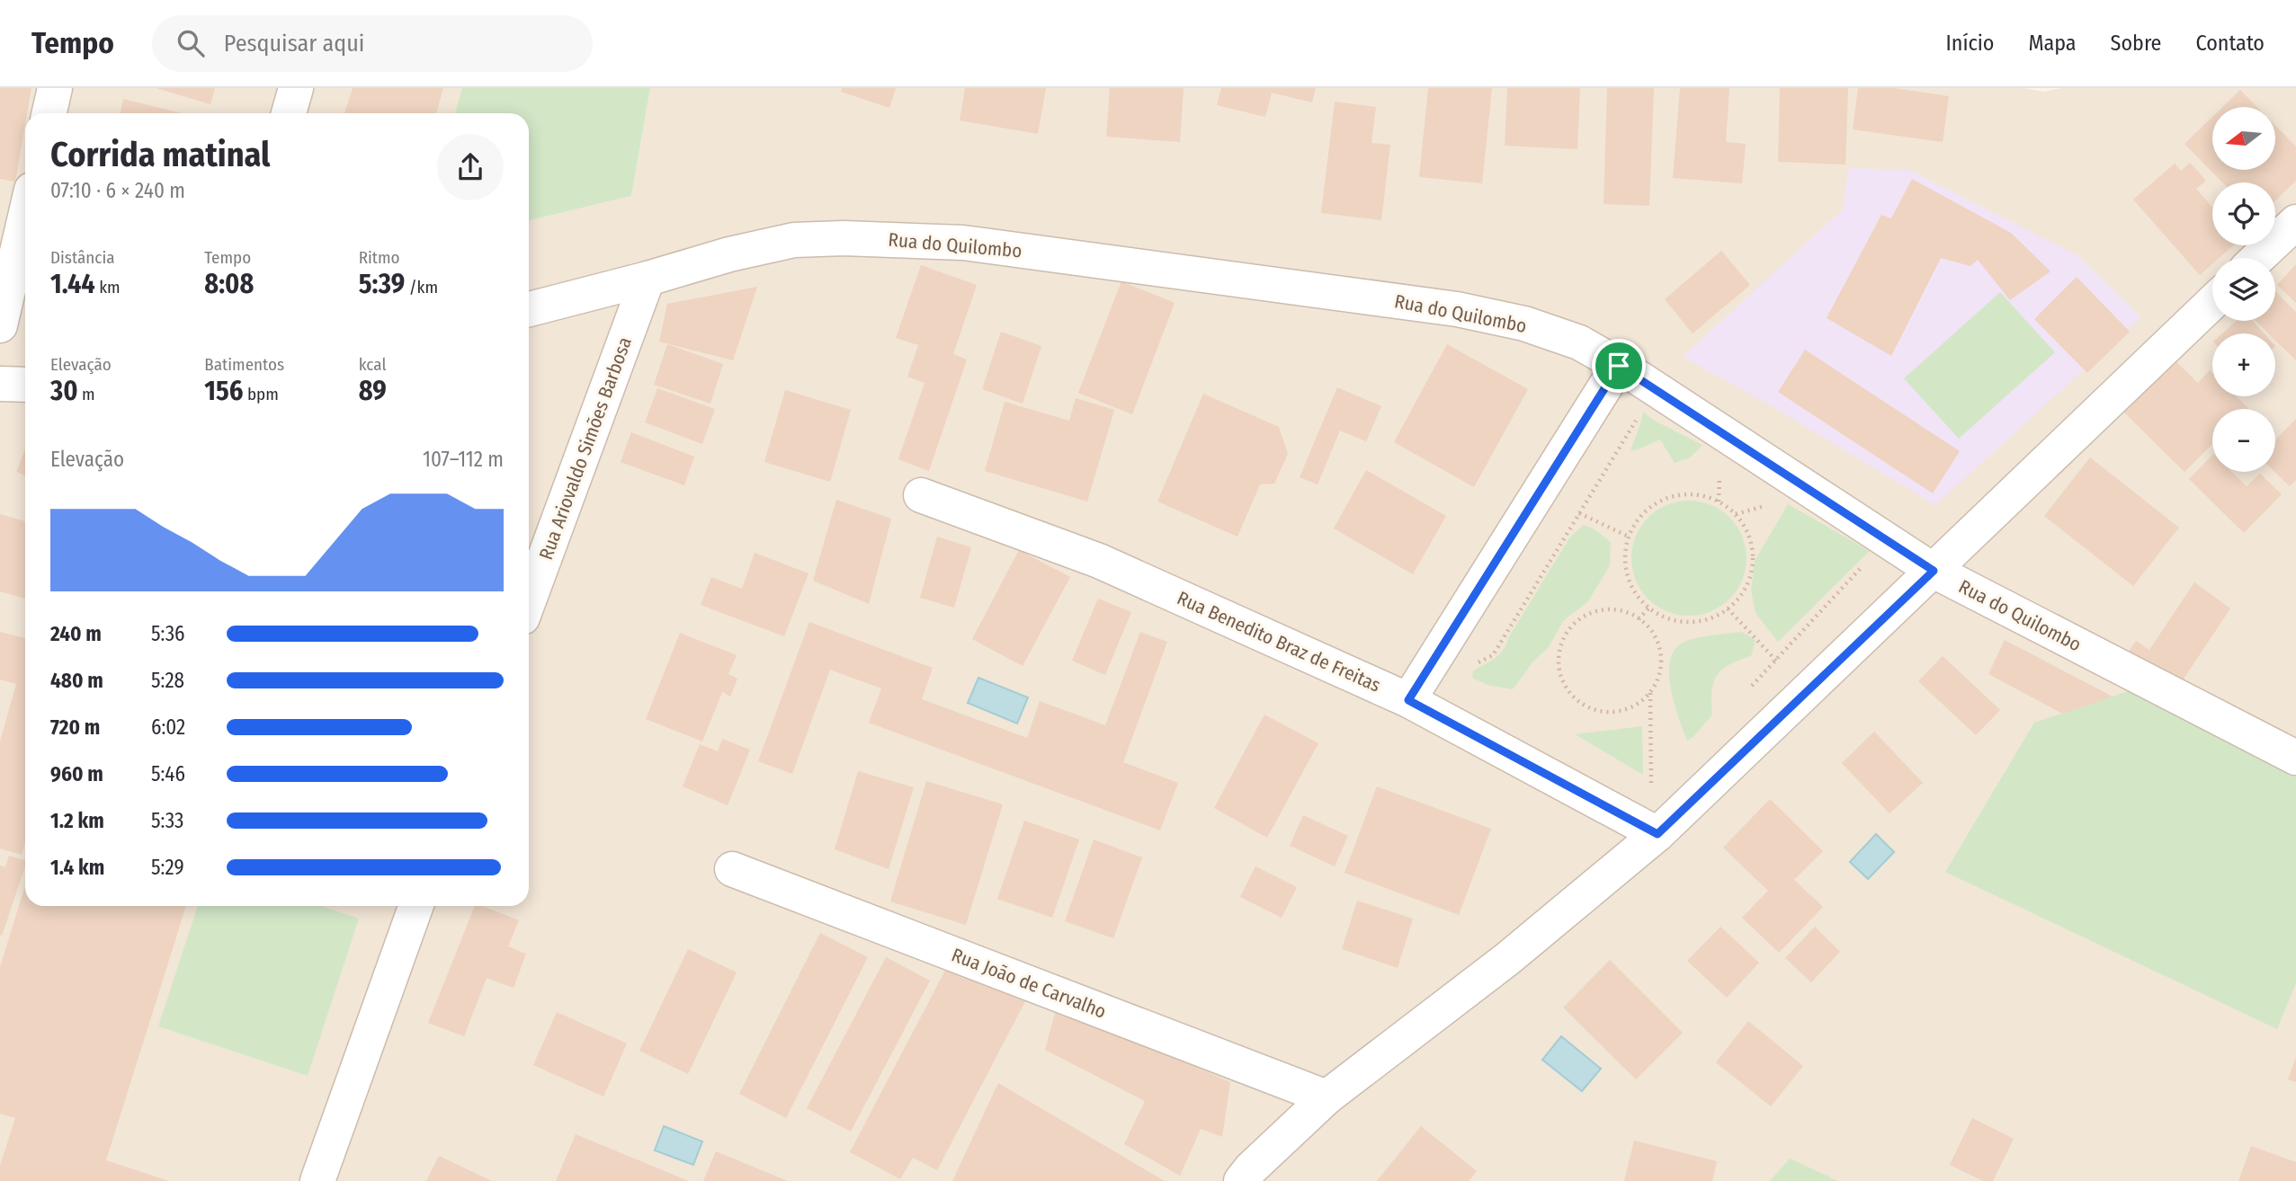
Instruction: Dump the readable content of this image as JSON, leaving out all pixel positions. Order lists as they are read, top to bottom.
{
  "streets": {
    "street": [
      "Rua do Quilombo",
      "Rua Ariovaldo Simões Barbosa",
      "Rua Benedito Braz de Freitas",
      "Rua João de Carvalho"
    ]
  },
  "crossings": [
    ["Rua do Quilombo", "Rua Ariovaldo Simões Barbosa"]
  ],
  "north": "left",
  "page": {
    "header": "Tempo",
    "search": "Pesquisar aqui",
    "nav": [
      "Início",
      "Mapa",
      "Sobre",
      "Contato"
    ],
    "map_buttons": ["+", "−"],
    "heading": ["Corrida matinal", "07:10 · 6 × 240 m"],
    "stats": [
      ["Distância", "1.44 km"],
      ["Tempo", "8:08"],
      ["Ritmo", "5:39 /km"],
      ["Elevação", "30 m"],
      ["Batimentos", "156 bpm"],
      ["kcal", "89"]
    ],
    "chart": ["Elevação", "107–112 m"],
    "list": [
      {
        "name": "240 m",
        "note": "5:36"
      },
      {
        "name": "480 m",
        "note": "5:28"
      },
      {
        "name": "720 m",
        "note": "6:02"
      },
      {
        "name": "960 m",
        "note": "5:46"
      },
      {
        "name": "1.2 km",
        "note": "5:33"
      },
      {
        "name": "1.4 km",
        "note": "5:29"
      }
    ]
  }
}
